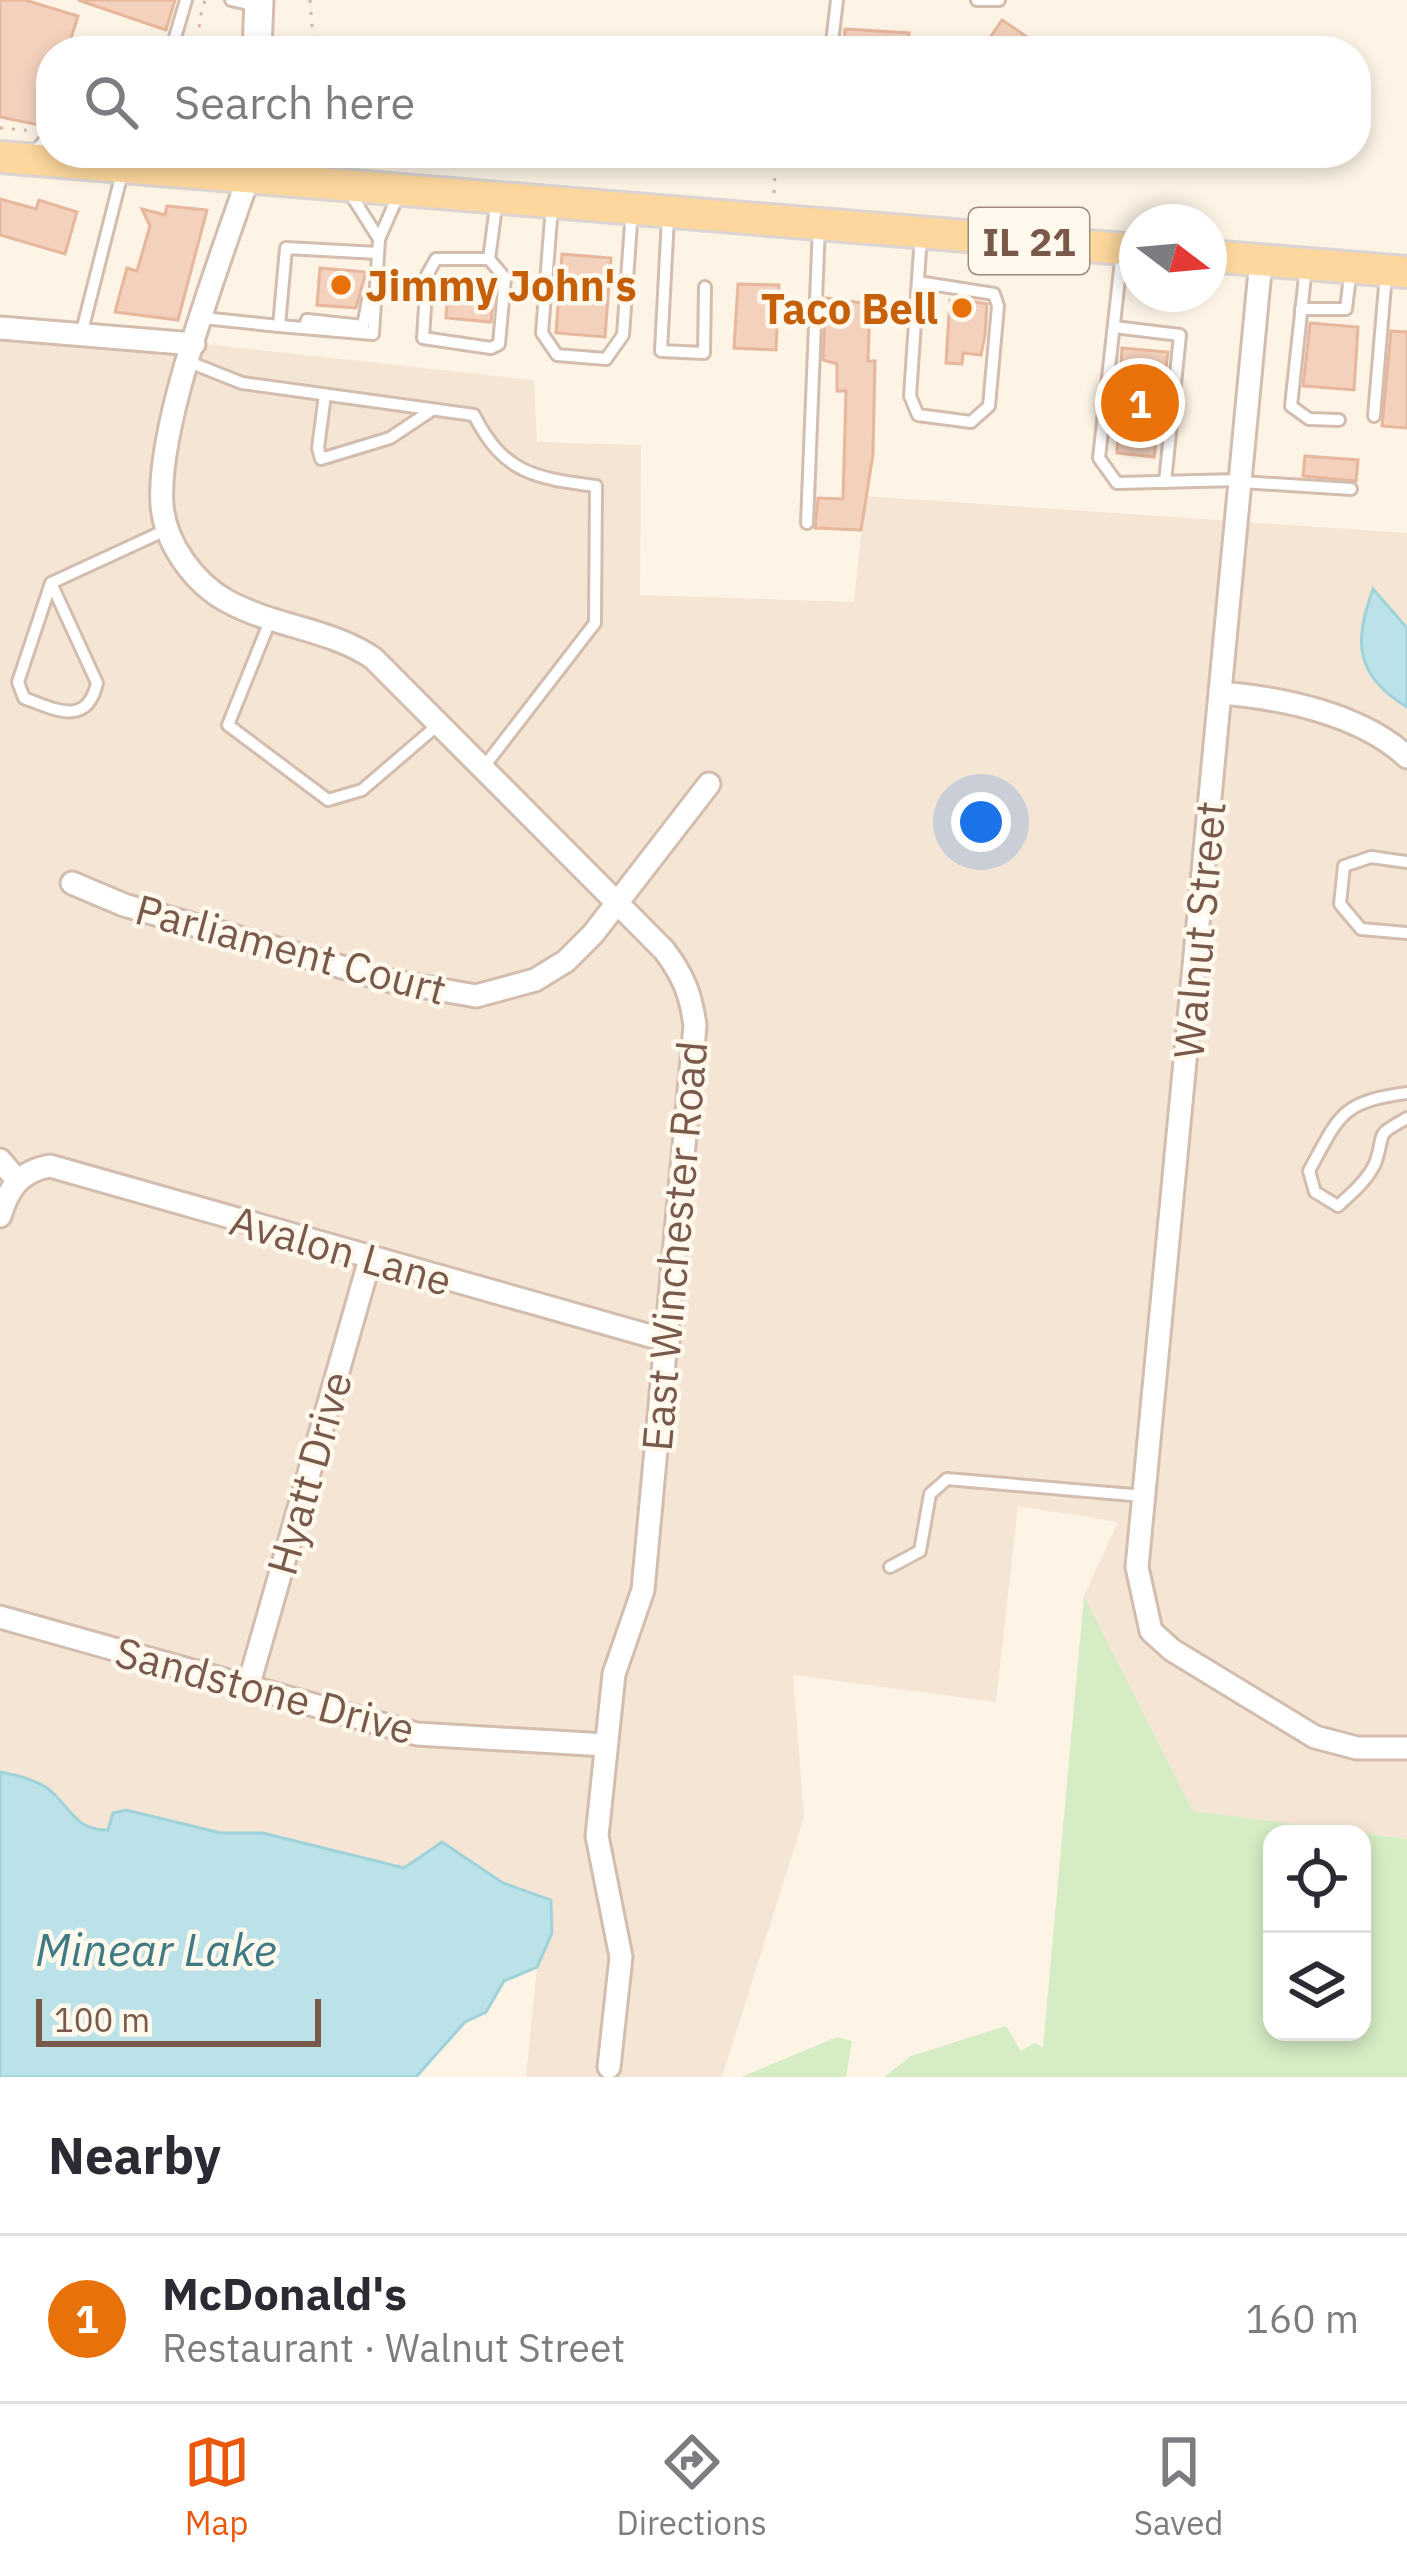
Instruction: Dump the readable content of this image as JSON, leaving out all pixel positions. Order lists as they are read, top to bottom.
{
  "streets": {
    "main road": ["IL 21"],
    "street": [
      "Walnut Street",
      "Parliament Court",
      "East Winchester Road",
      "Avalon Lane",
      "Hyatt Drive",
      "Sandstone Drive"
    ]
  },
  "crossings": [
    ["Parliament Court", "East Winchester Road"],
    ["East Winchester Road", "Avalon Lane"],
    ["East Winchester Road", "Sandstone Drive"],
    ["Avalon Lane", "Hyatt Drive"],
    ["Hyatt Drive", "Sandstone Drive"]
  ],
  "water": ["Minear Lake"],
  "places": ["Jimmy John's", "Taco Bell"],
  "scale_bar": "100 m",
  "north": "right",
  "page": {
    "search": "Search here",
    "pins": "1",
    "scale": "100 m",
    "heading": "Nearby",
    "list": [
      {
        "mark": "1",
        "name": "McDonald's",
        "note": "Restaurant · Walnut Street",
        "value": "160 m"
      }
    ],
    "nav": ["Map", "Directions", "Saved"]
  }
}
